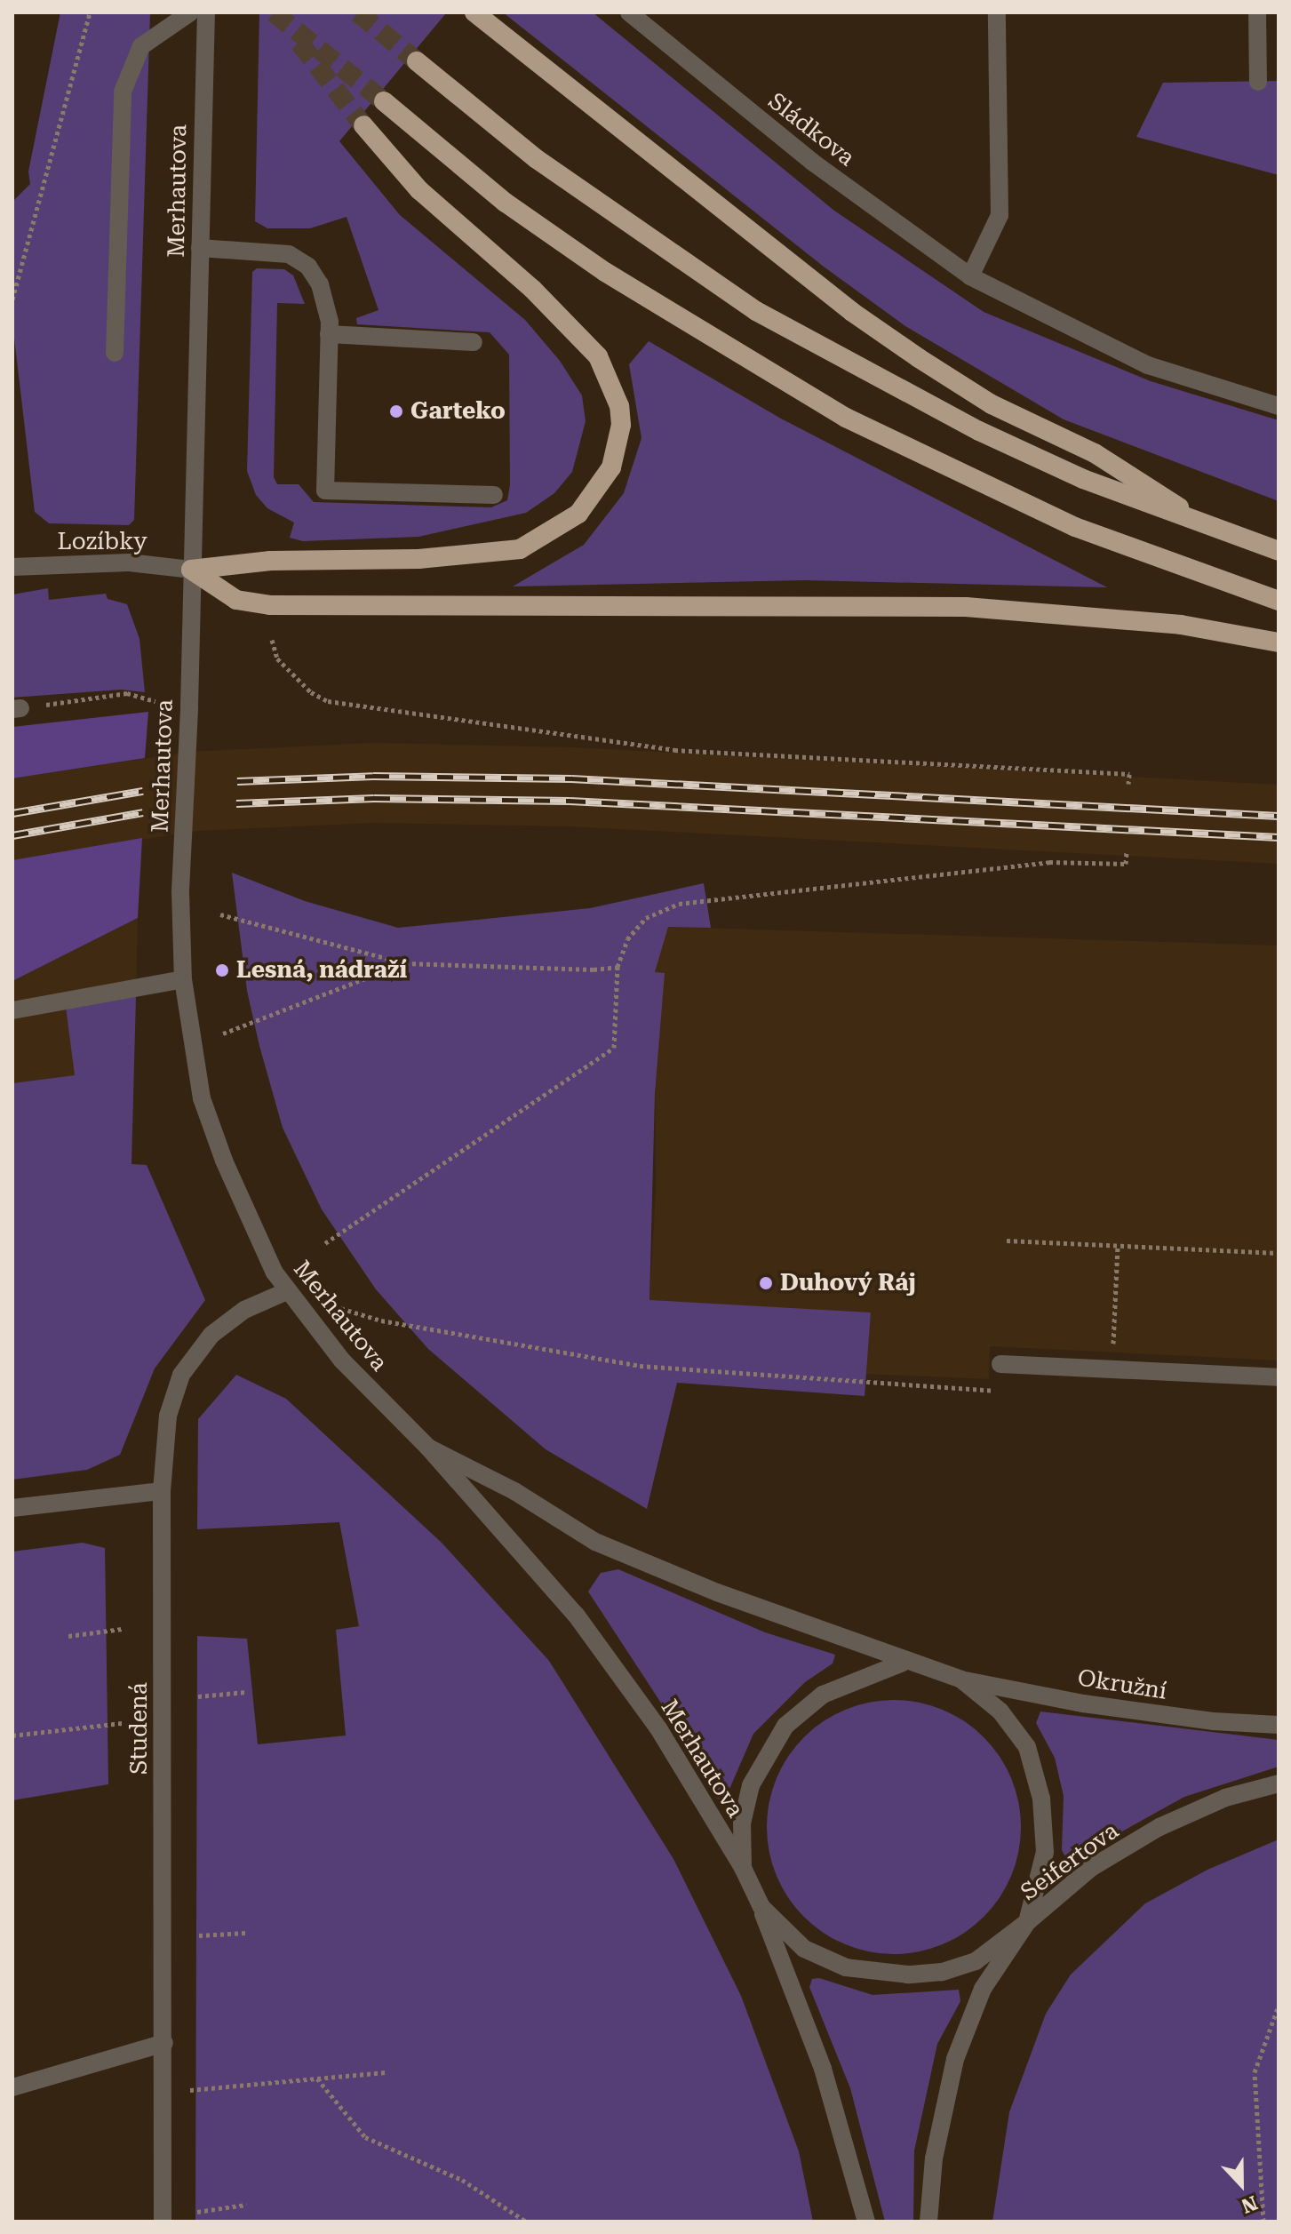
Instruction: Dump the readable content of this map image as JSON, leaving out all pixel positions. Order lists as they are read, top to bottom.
{
  "streets": {
    "street": [
      "Sládkova",
      "Merhautova",
      "Lozíbky",
      "Okružní",
      "Studená",
      "Seifertova"
    ]
  },
  "crossings": [
    ["Merhautova", "Lozíbky"],
    ["Merhautova", "Okružní"],
    ["Merhautova", "Studená"]
  ],
  "places": ["Garteko", "Lesná, nádraží", "Duhový Ráj"],
  "north": "bottom"
}
